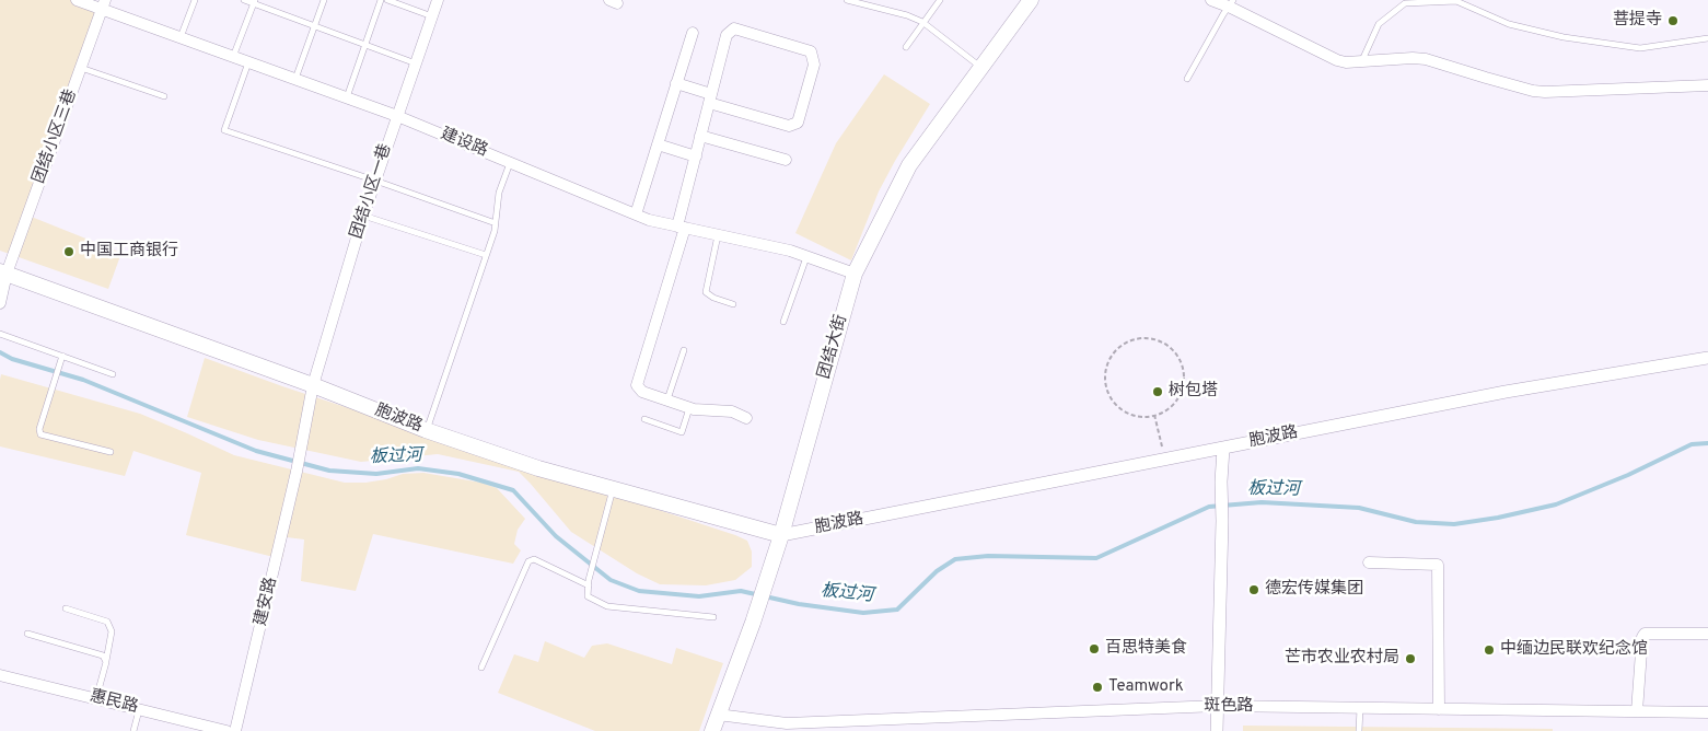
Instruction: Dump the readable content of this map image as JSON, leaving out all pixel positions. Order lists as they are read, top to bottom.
{
  "streets": {
    "main road": ["团结大街", "胞波路"],
    "street": [
      "团结小区三巷",
      "建设路",
      "团结小区一巷",
      "建安路",
      "惠民路",
      "斑色路"
    ]
  },
  "crossings": [
    ["团结小区三巷", "建设路"],
    ["团结小区三巷", "胞波路"],
    ["建设路", "团结小区一巷"],
    ["建设路", "团结大街"],
    ["团结小区一巷", "胞波路"],
    ["团结小区一巷", "建安路"],
    ["团结大街", "胞波路"],
    ["团结大街", "斑色路"],
    ["胞波路", "建安路"]
  ],
  "water": ["板过河"],
  "places": [
    "菩提寺",
    "中国工商银行",
    "树包塔",
    "德宏传媒集团",
    "百思特美食",
    "中缅边民联欢纪念馆",
    "芒市农业农村局",
    "Teamwork"
  ]
}
